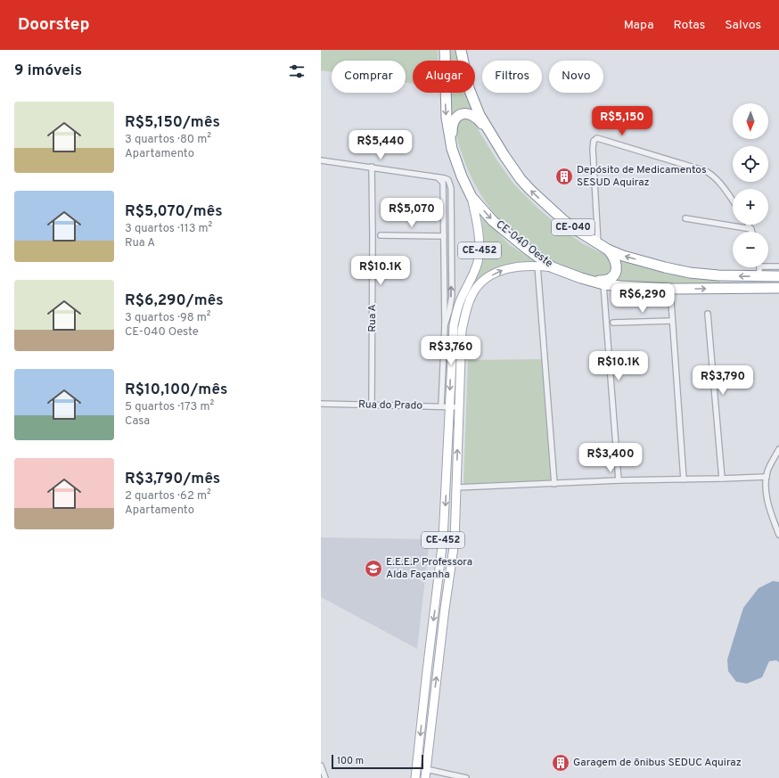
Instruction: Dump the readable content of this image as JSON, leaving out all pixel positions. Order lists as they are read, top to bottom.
{
  "streets": {
    "highway": ["CE-040", "CE-040 Oeste"],
    "main road": ["CE-452"],
    "street": ["Rua A", "Rua do Prado"]
  },
  "crossings": [
    ["CE-040 Oeste", "CE-452"],
    ["CE-452", "Rua do Prado"],
    ["Rua A", "Rua do Prado"]
  ],
  "places": {
    "building": ["Depósito de Medicamentos SESUD Aquiraz", "Garagem de ônibus SEDUC Aquiraz"],
    "school or university": ["E.E.E.P Professora Alda Façanha"]
  },
  "scale_bar": "100 m",
  "north": "bottom",
  "page": {
    "header": "Doorstep",
    "nav": ["Mapa", "Rotas", "Salvos"],
    "heading": "9 imóveis",
    "chip": [
      "Comprar",
      "Alugar",
      "Filtros",
      "Novo"
    ],
    "list": [
      {
        "name": "R$5,150/mês",
        "note": "3 quartos · 80 m² · Apartamento"
      },
      {
        "name": "R$5,070/mês",
        "note": "3 quartos · 113 m² · Rua A"
      },
      {
        "name": "R$6,290/mês",
        "note": "3 quartos · 98 m² · CE-040 Oeste"
      },
      {
        "name": "R$10,100/mês",
        "note": "5 quartos · 173 m² · Casa"
      },
      {
        "name": "R$3,790/mês",
        "note": "2 quartos · 62 m² · Apartamento"
      }
    ],
    "map_buttons": ["+", "−"],
    "price": [
      "R$5,150",
      "R$5,440",
      "R$5,070",
      "R$10.1K",
      "R$6,290",
      "R$3,760",
      "R$10.1K",
      "R$3,790",
      "R$3,400"
    ],
    "scale": "100 m"
  }
}
